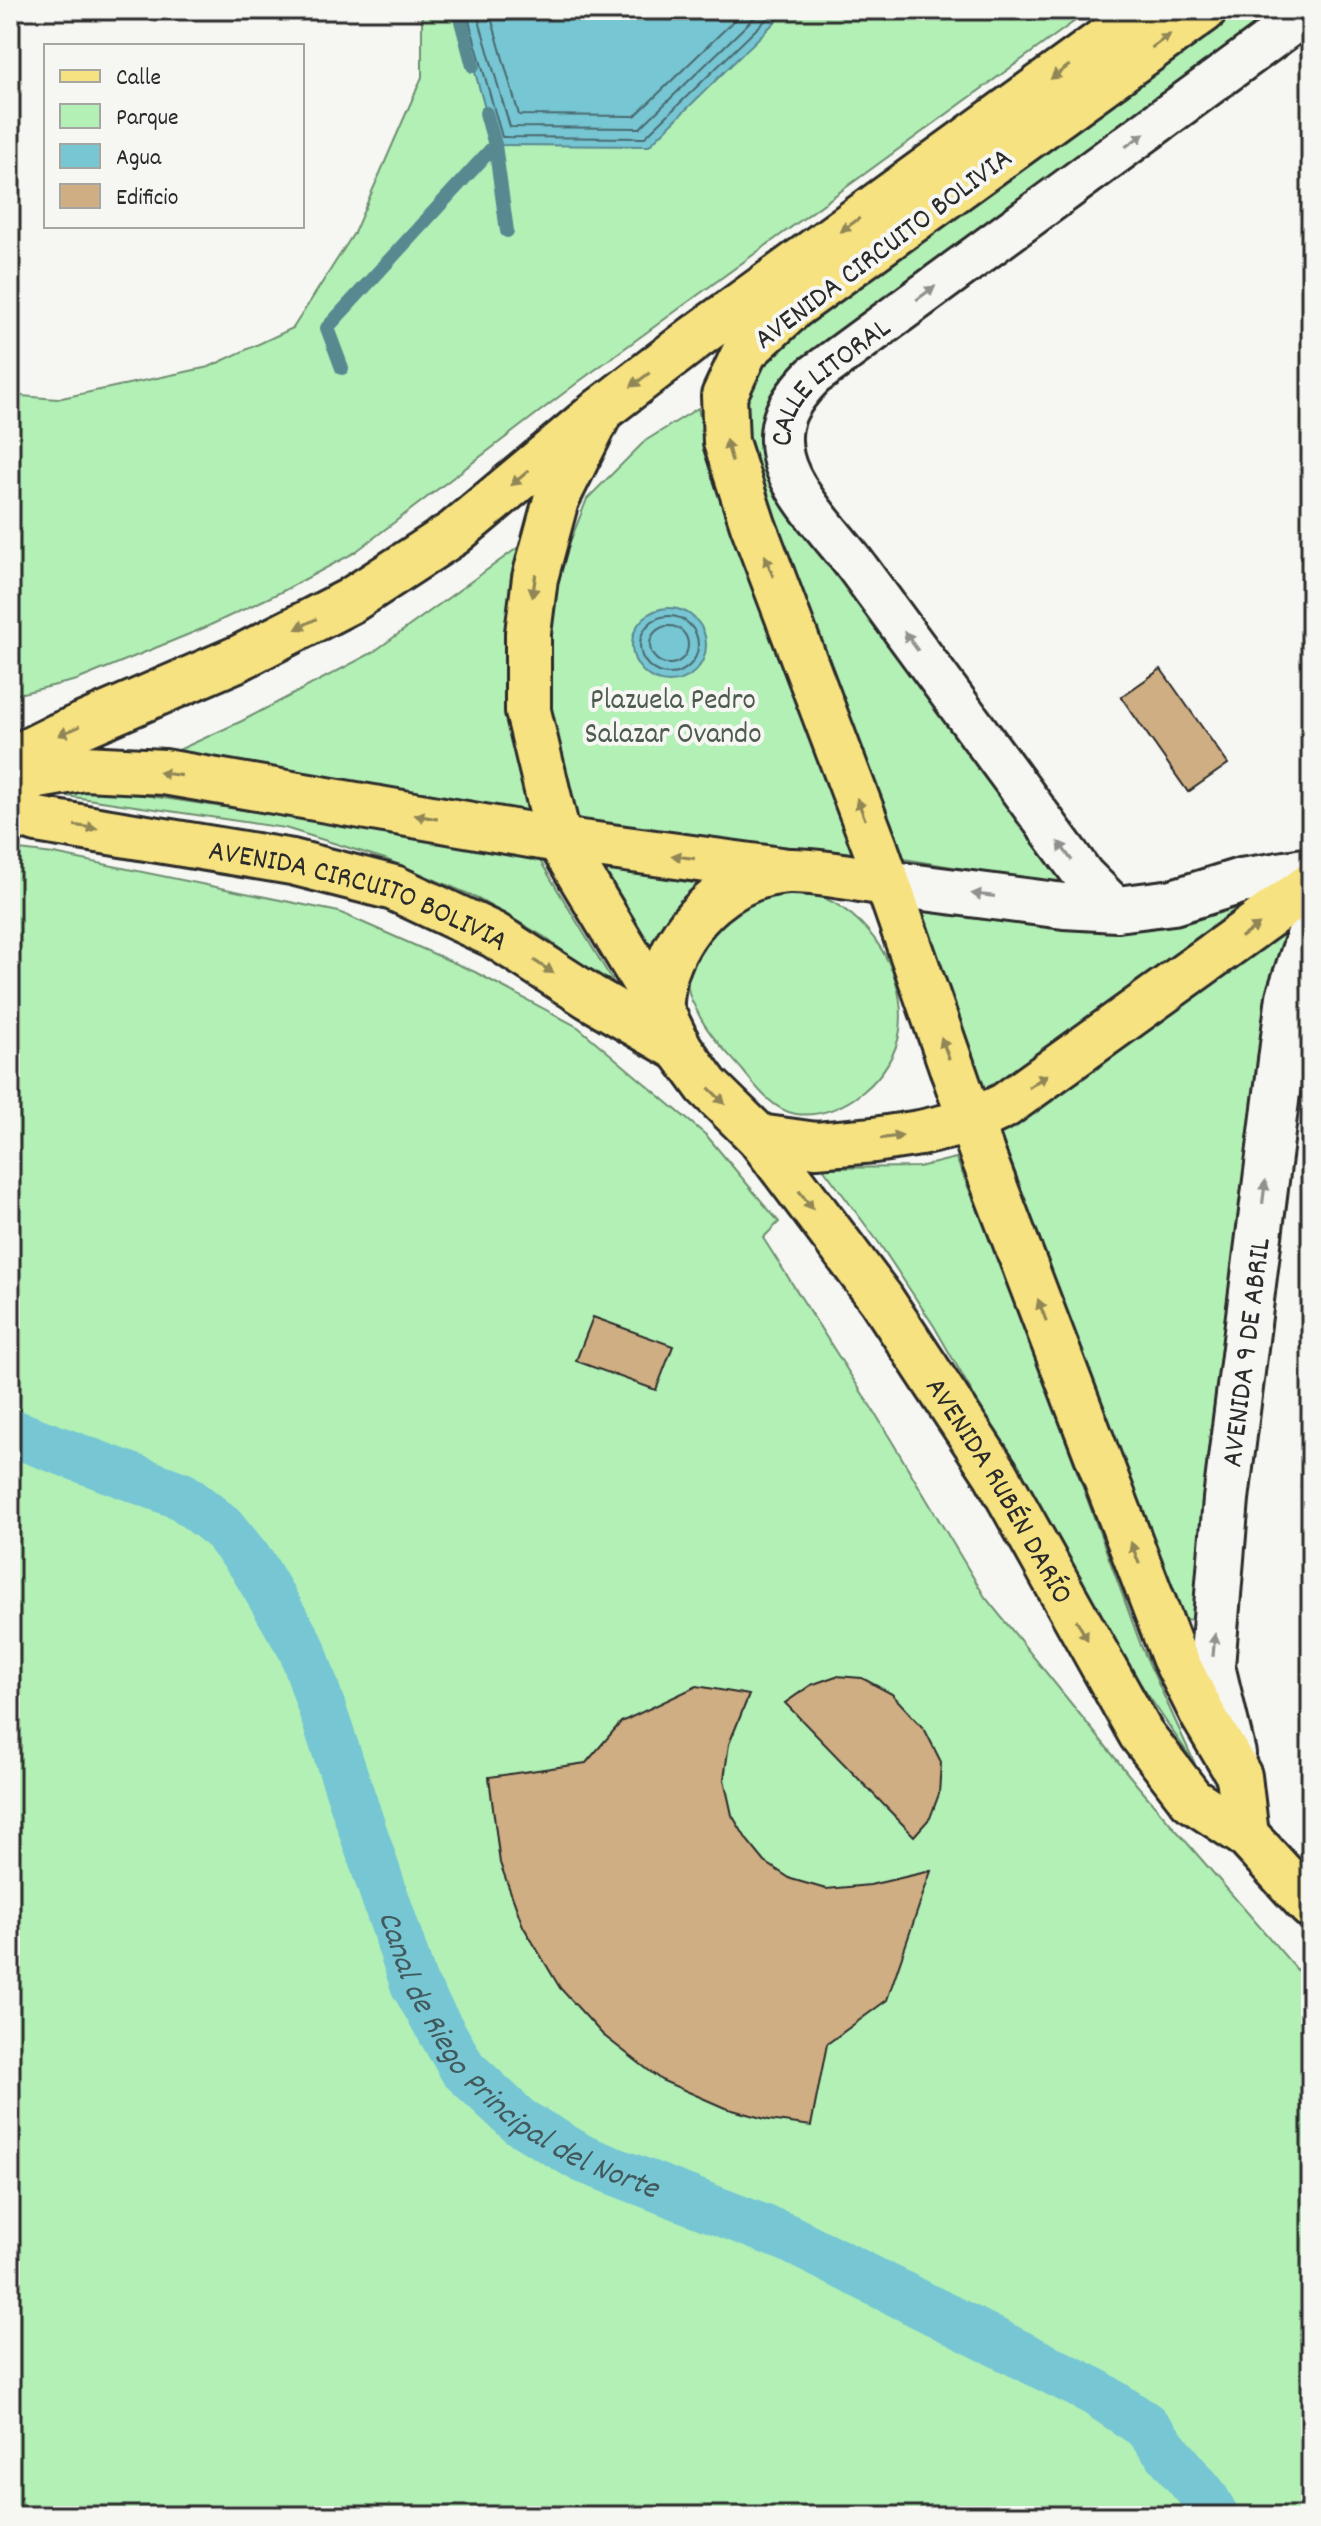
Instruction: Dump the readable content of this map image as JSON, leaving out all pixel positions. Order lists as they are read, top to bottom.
{
  "streets": {
    "main road": ["AVENIDA CIRCUITO BOLIVIA", "AVENIDA 9 DE ABRIL", "AVENIDA RUBÉN DARÍO"],
    "street": ["CALLE LITORAL"]
  },
  "crossings": [
    ["AVENIDA CIRCUITO BOLIVIA", "AVENIDA RUBÉN DARÍO"]
  ],
  "one_way": ["AVENIDA 9 DE ABRIL"],
  "water": ["Canal de Riego Principal del Norte"],
  "parks": ["Plazuela Pedro Salazar Ovando"],
  "legend": [
    "Calle",
    "Parque",
    "Agua",
    "Edificio"
  ]
}
